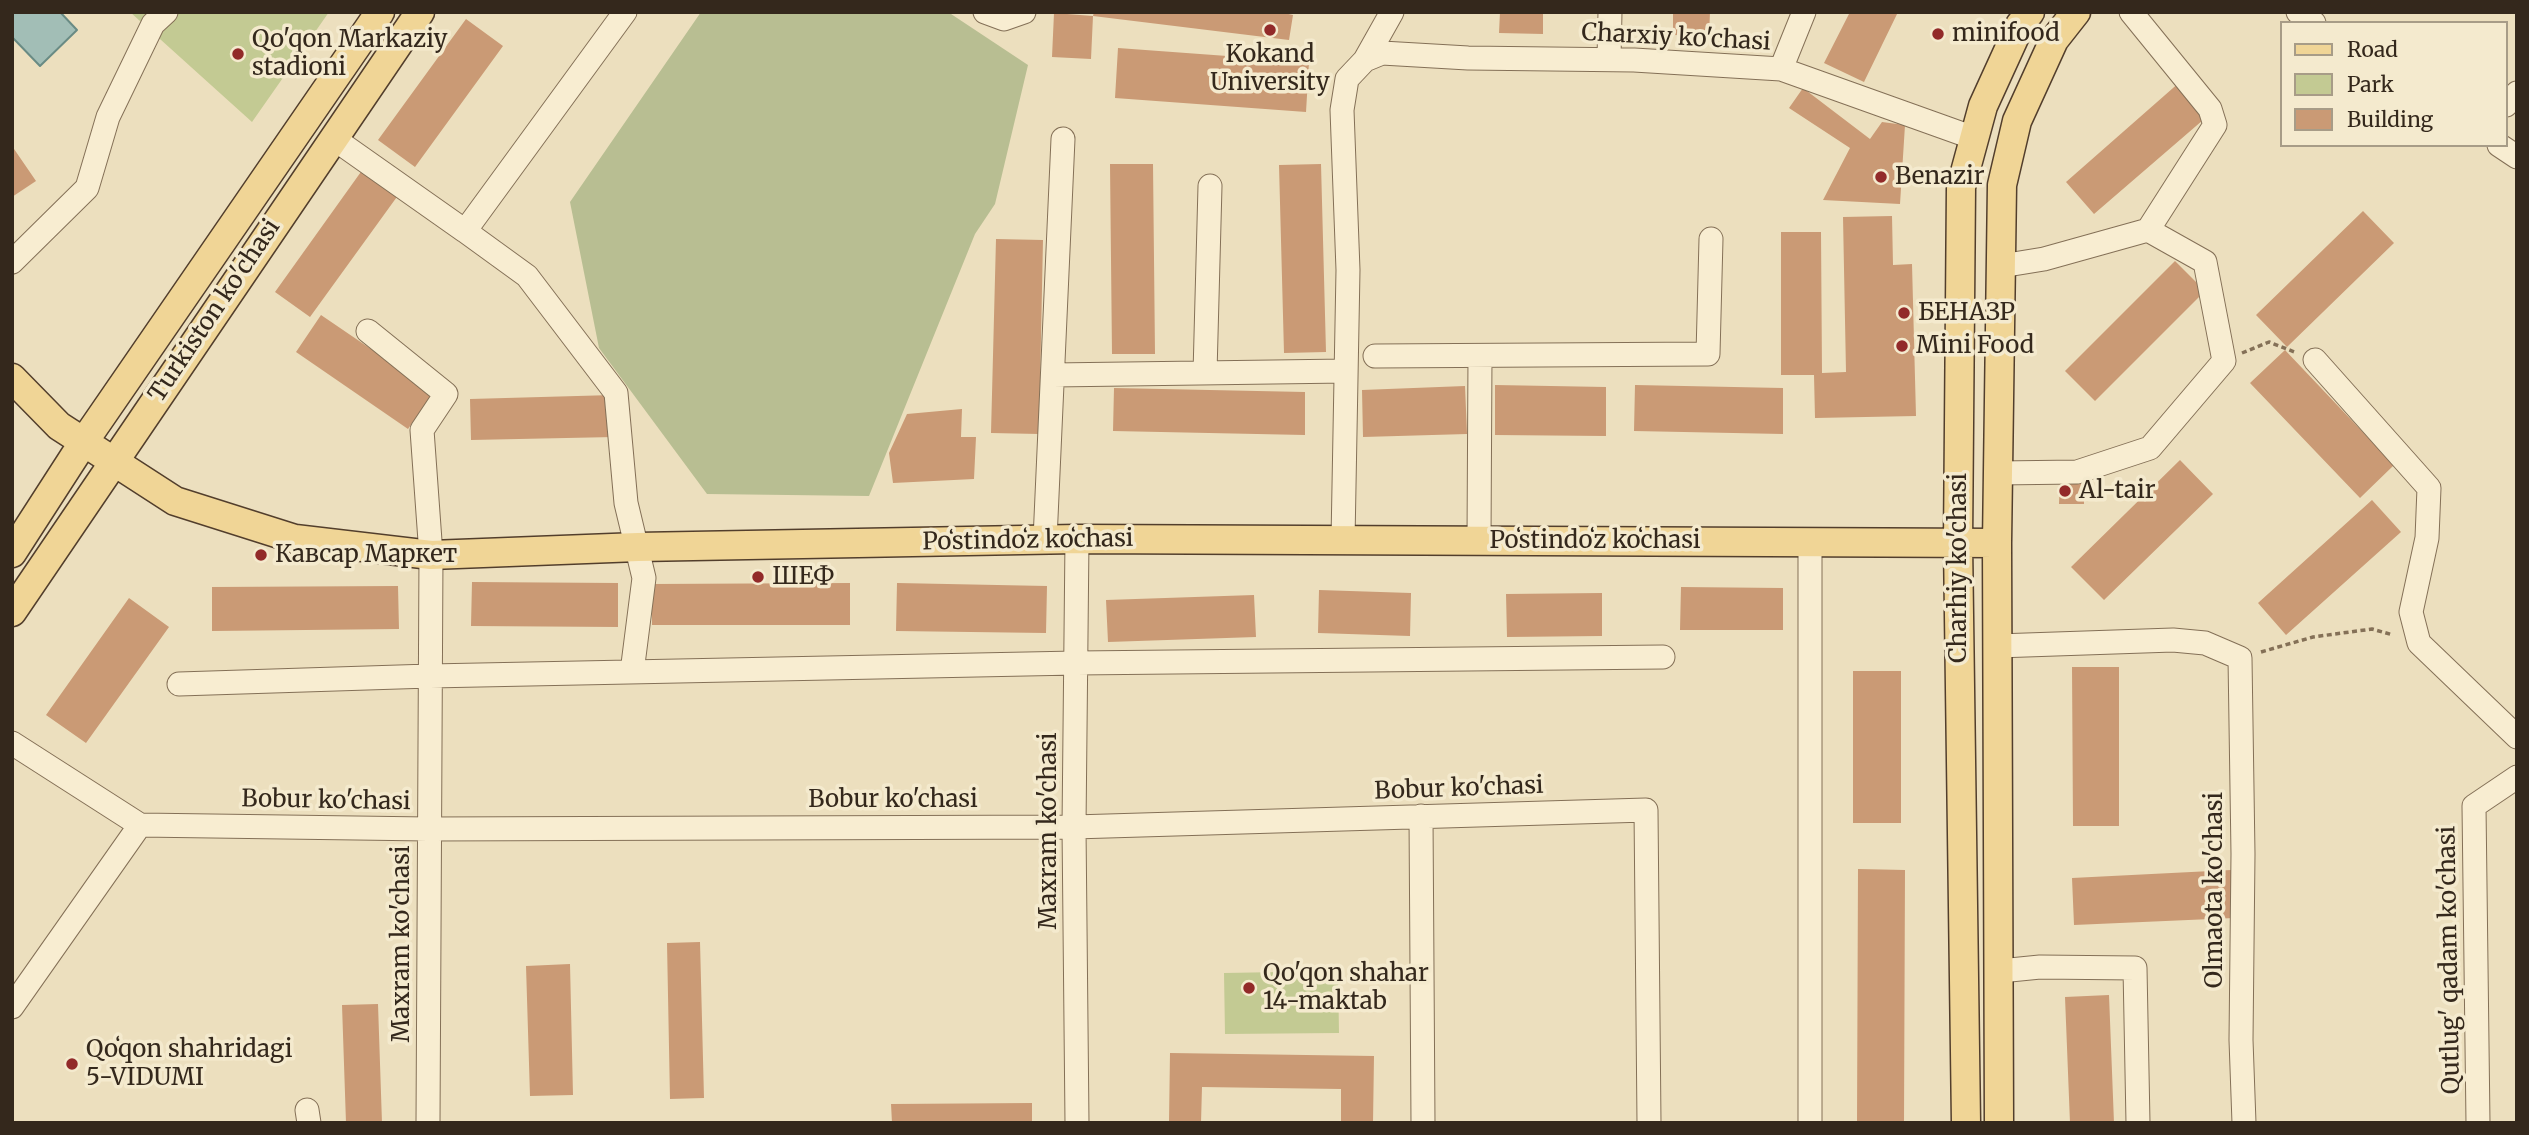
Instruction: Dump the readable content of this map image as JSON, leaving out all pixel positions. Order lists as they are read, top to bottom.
{
  "streets": {
    "main road": ["Turkiston ko'chasi", "Poʻstindoʻz koʻchasi", "Charhiy ko'chasi"],
    "street": [
      "Charxiy ko'chasi",
      "Bobur ko'chasi",
      "Maxram ko'chasi",
      "Olmaota ko'chasi",
      "Qutlug' qadam ko'chasi"
    ]
  },
  "crossings": [
    ["Charxiy ko'chasi", "Charhiy ko'chasi"],
    ["Turkiston ko'chasi", "Poʻstindoʻz koʻchasi"],
    ["Poʻstindoʻz koʻchasi", "Charhiy ko'chasi"],
    ["Poʻstindoʻz koʻchasi", "Maxram ko'chasi"],
    ["Bobur ko'chasi", "Maxram ko'chasi"]
  ],
  "places": [
    "Kokand University",
    "minifood",
    "Qo'qon Markaziy stadioni",
    "Benazir",
    "БЕНАЗР",
    "Mini Food",
    "Al-tair",
    "Кавсар Маркет",
    "ШЕФ",
    "Qo'qon shahar 14-maktab",
    "Qoʻqon shahridagi 5-VIDUMI"
  ],
  "legend": ["Road", "Park", "Building"]
}
